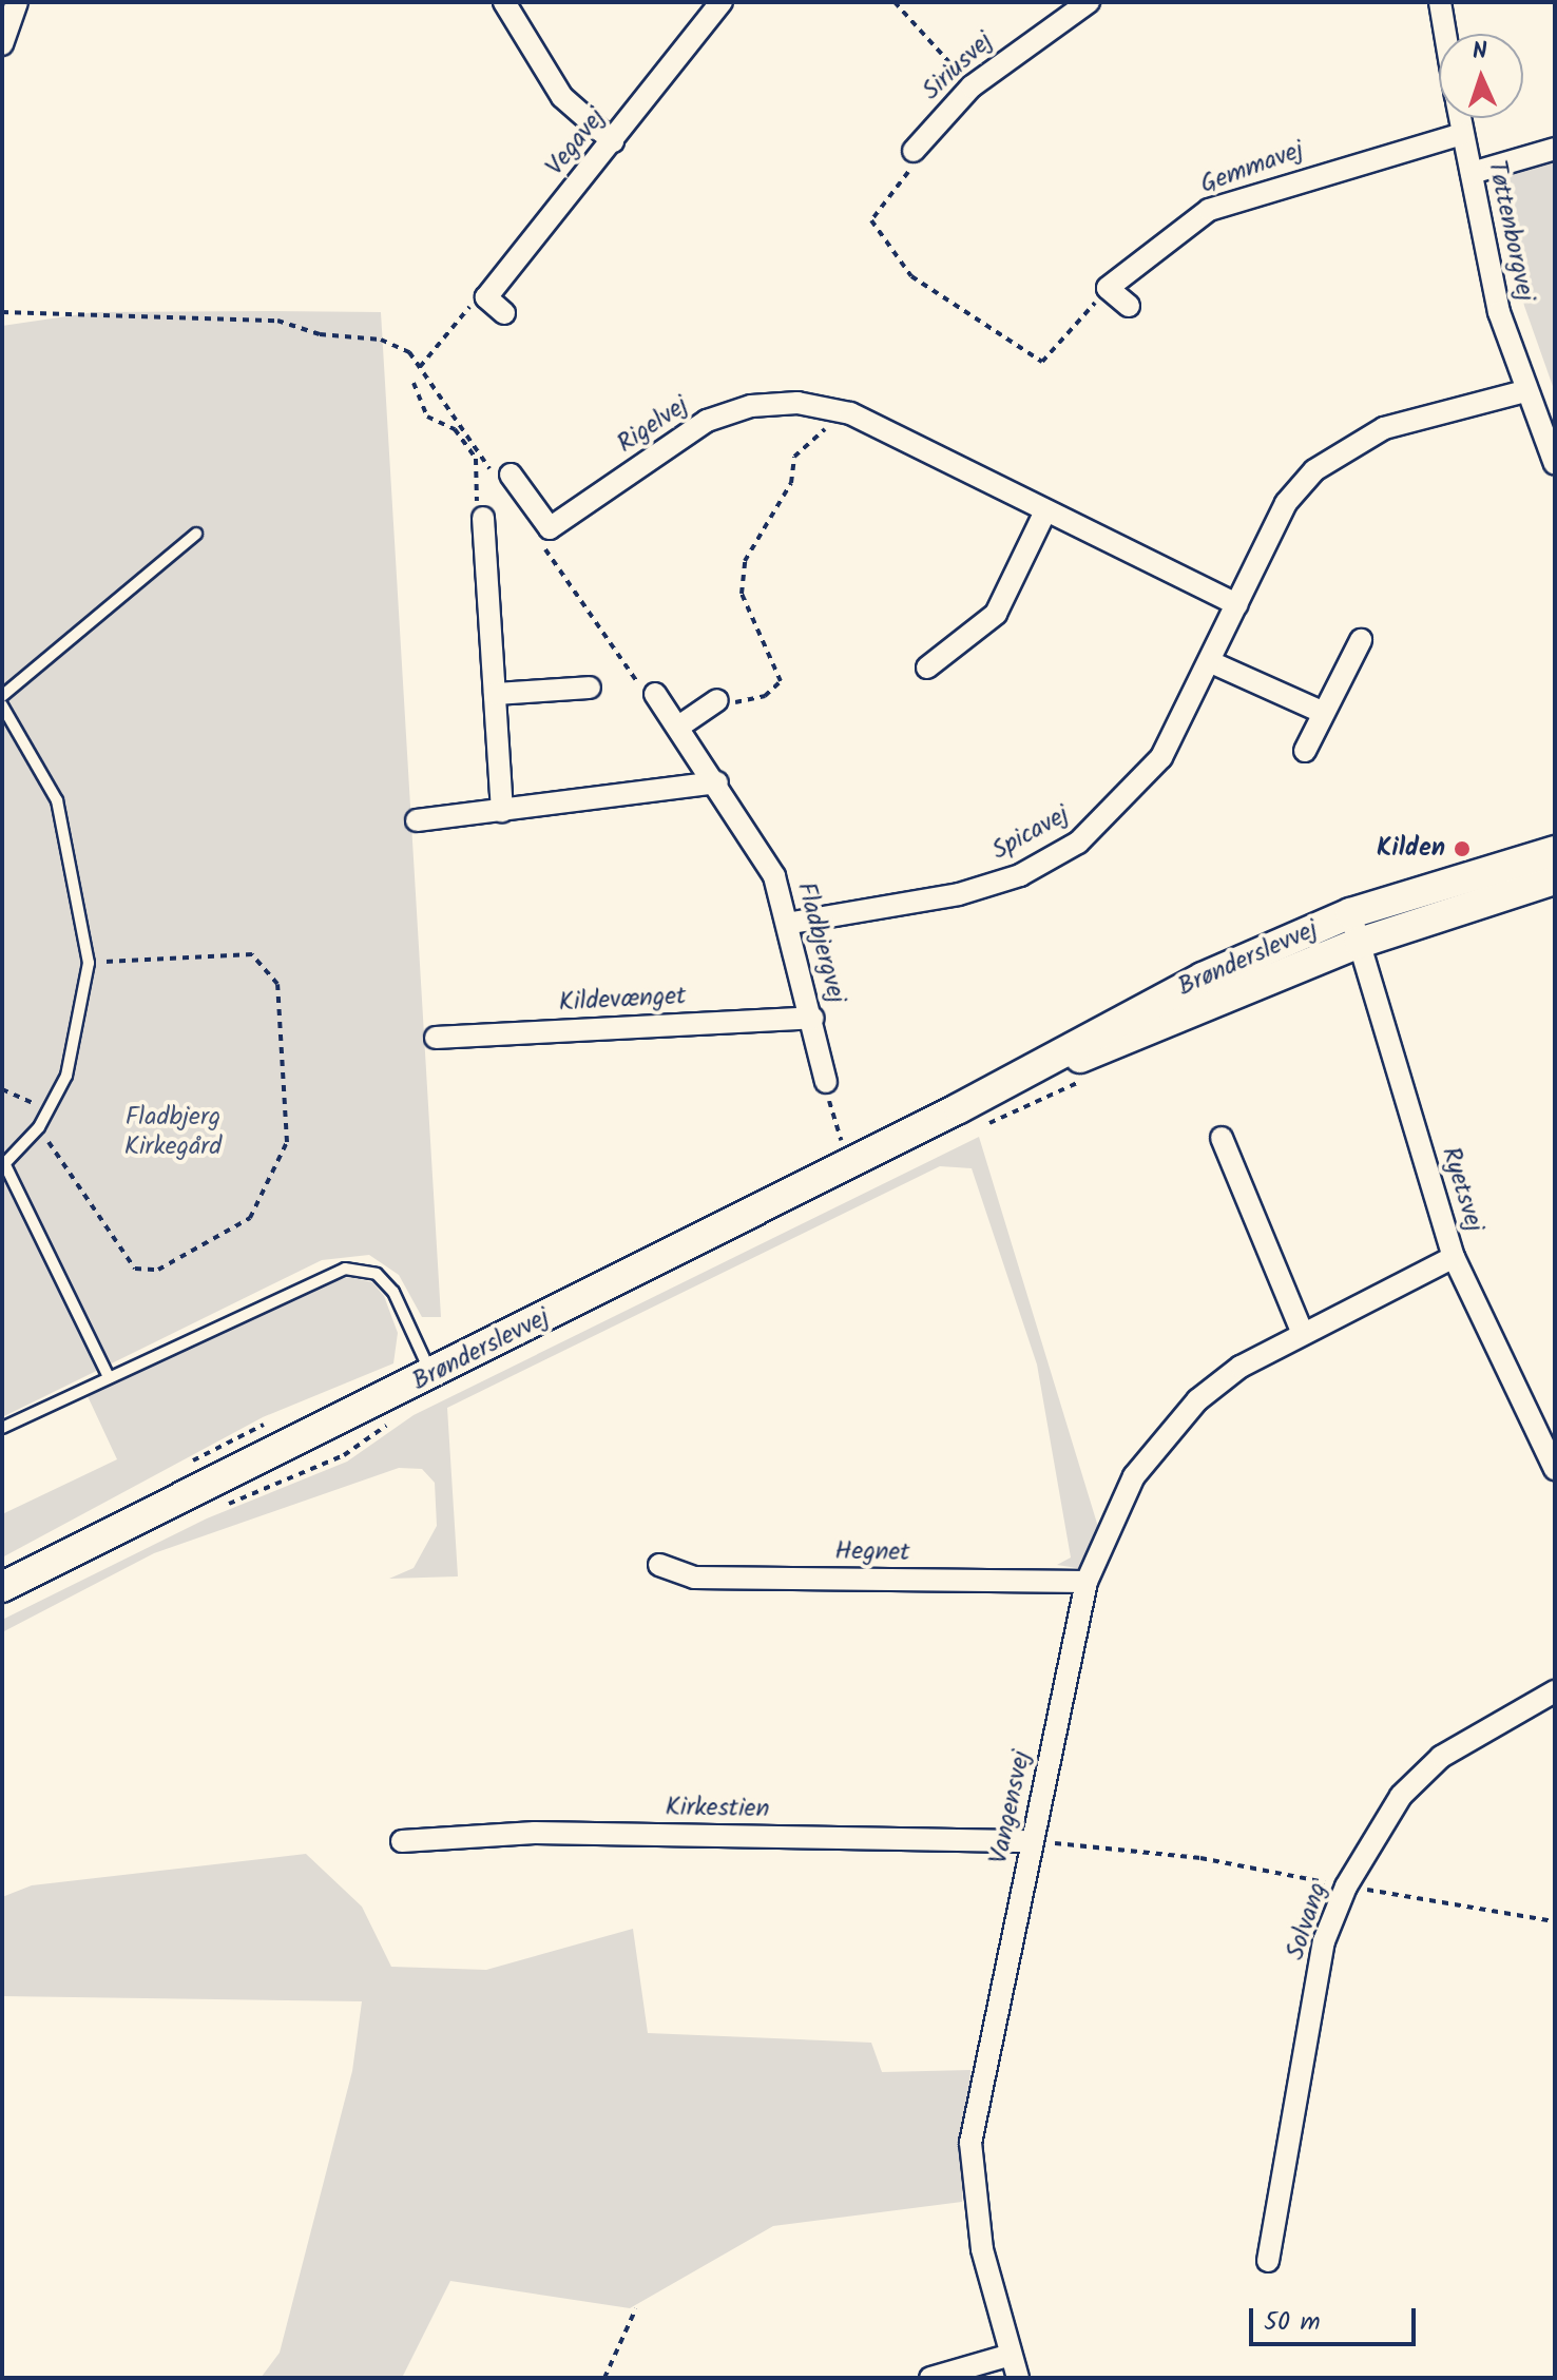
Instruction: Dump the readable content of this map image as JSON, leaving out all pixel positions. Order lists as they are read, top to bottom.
{
  "streets": {
    "main road": ["Brønderslevvej"],
    "street": [
      "Siriusvej",
      "Vegavej",
      "Gemmavej",
      "Tøttenborgvej",
      "Rigelvej",
      "Spicavej",
      "Fladbjergvej",
      "Kildevænget",
      "Ryetsvej",
      "Hegnet",
      "Vangensvej",
      "Kirkestien",
      "Solvang"
    ]
  },
  "crossings": [
    ["Gemmavej", "Tøttenborgvej"],
    ["Tøttenborgvej", "Spicavej"],
    ["Rigelvej", "Spicavej"],
    ["Spicavej", "Fladbjergvej"],
    ["Fladbjergvej", "Kildevænget"],
    ["Brønderslevvej", "Ryetsvej"],
    ["Ryetsvej", "Vangensvej"],
    ["Hegnet", "Vangensvej"],
    ["Vangensvej", "Kirkestien"]
  ],
  "parks": ["Fladbjerg Kirkegård"],
  "places": ["Kilden"],
  "scale_bar": "50 m",
  "north": "top"
}
